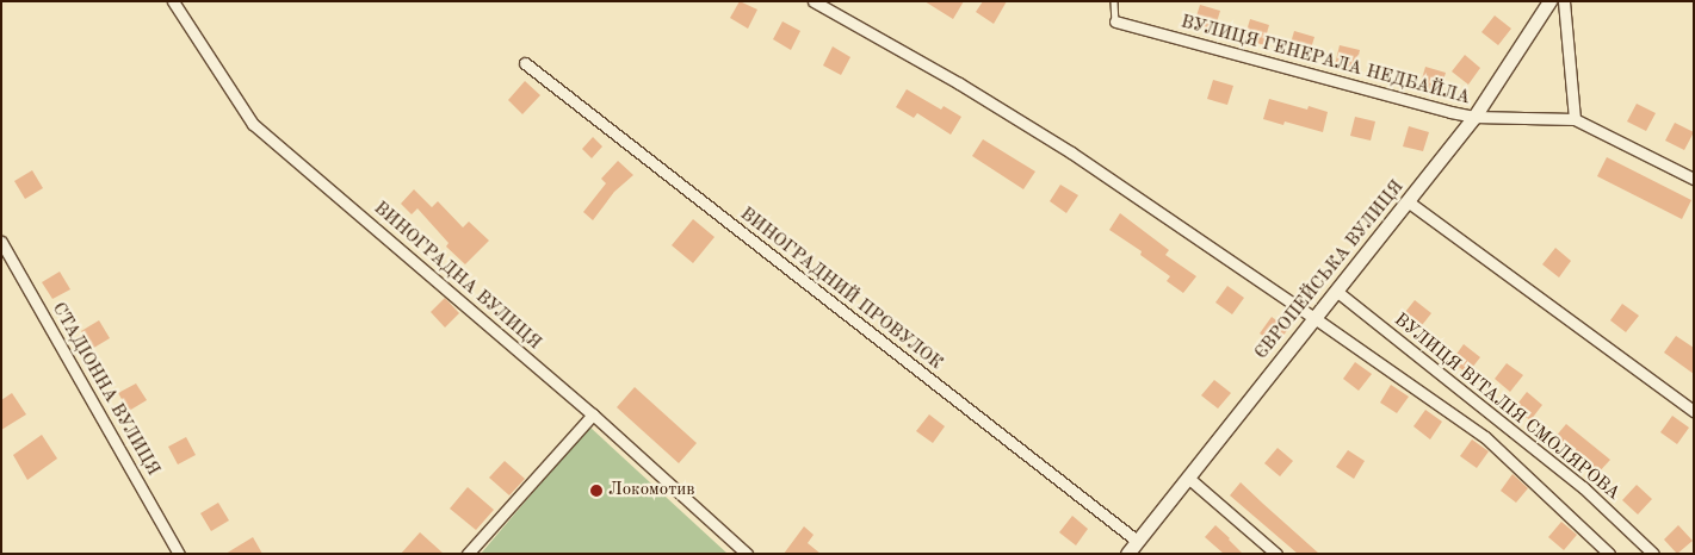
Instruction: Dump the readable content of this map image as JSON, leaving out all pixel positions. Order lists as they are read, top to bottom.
{
  "streets": {
    "street": [
      "ВУЛИЦЯ ГЕНЕРАЛА НЕДБАЙЛА",
      "ЄВРОПЕЙСЬКА ВУЛИЦЯ",
      "ВИНОГРАДНА ВУЛИЦЯ",
      "ВИНОГРАДНИЙ ПРОВУЛОК",
      "СТАДІОННА ВУЛИЦЯ",
      "ВУЛИЦЯ ВІТАЛІЯ СМОЛЯРОВА"
    ]
  },
  "crossings": [
    ["ВУЛИЦЯ ГЕНЕРАЛА НЕДБАЙЛА", "ЄВРОПЕЙСЬКА ВУЛИЦЯ"],
    ["ЄВРОПЕЙСЬКА ВУЛИЦЯ", "ВИНОГРАДНИЙ ПРОВУЛОК"],
    ["ЄВРОПЕЙСЬКА ВУЛИЦЯ", "ВУЛИЦЯ ВІТАЛІЯ СМОЛЯРОВА"]
  ],
  "places": ["Локомотив"]
}
